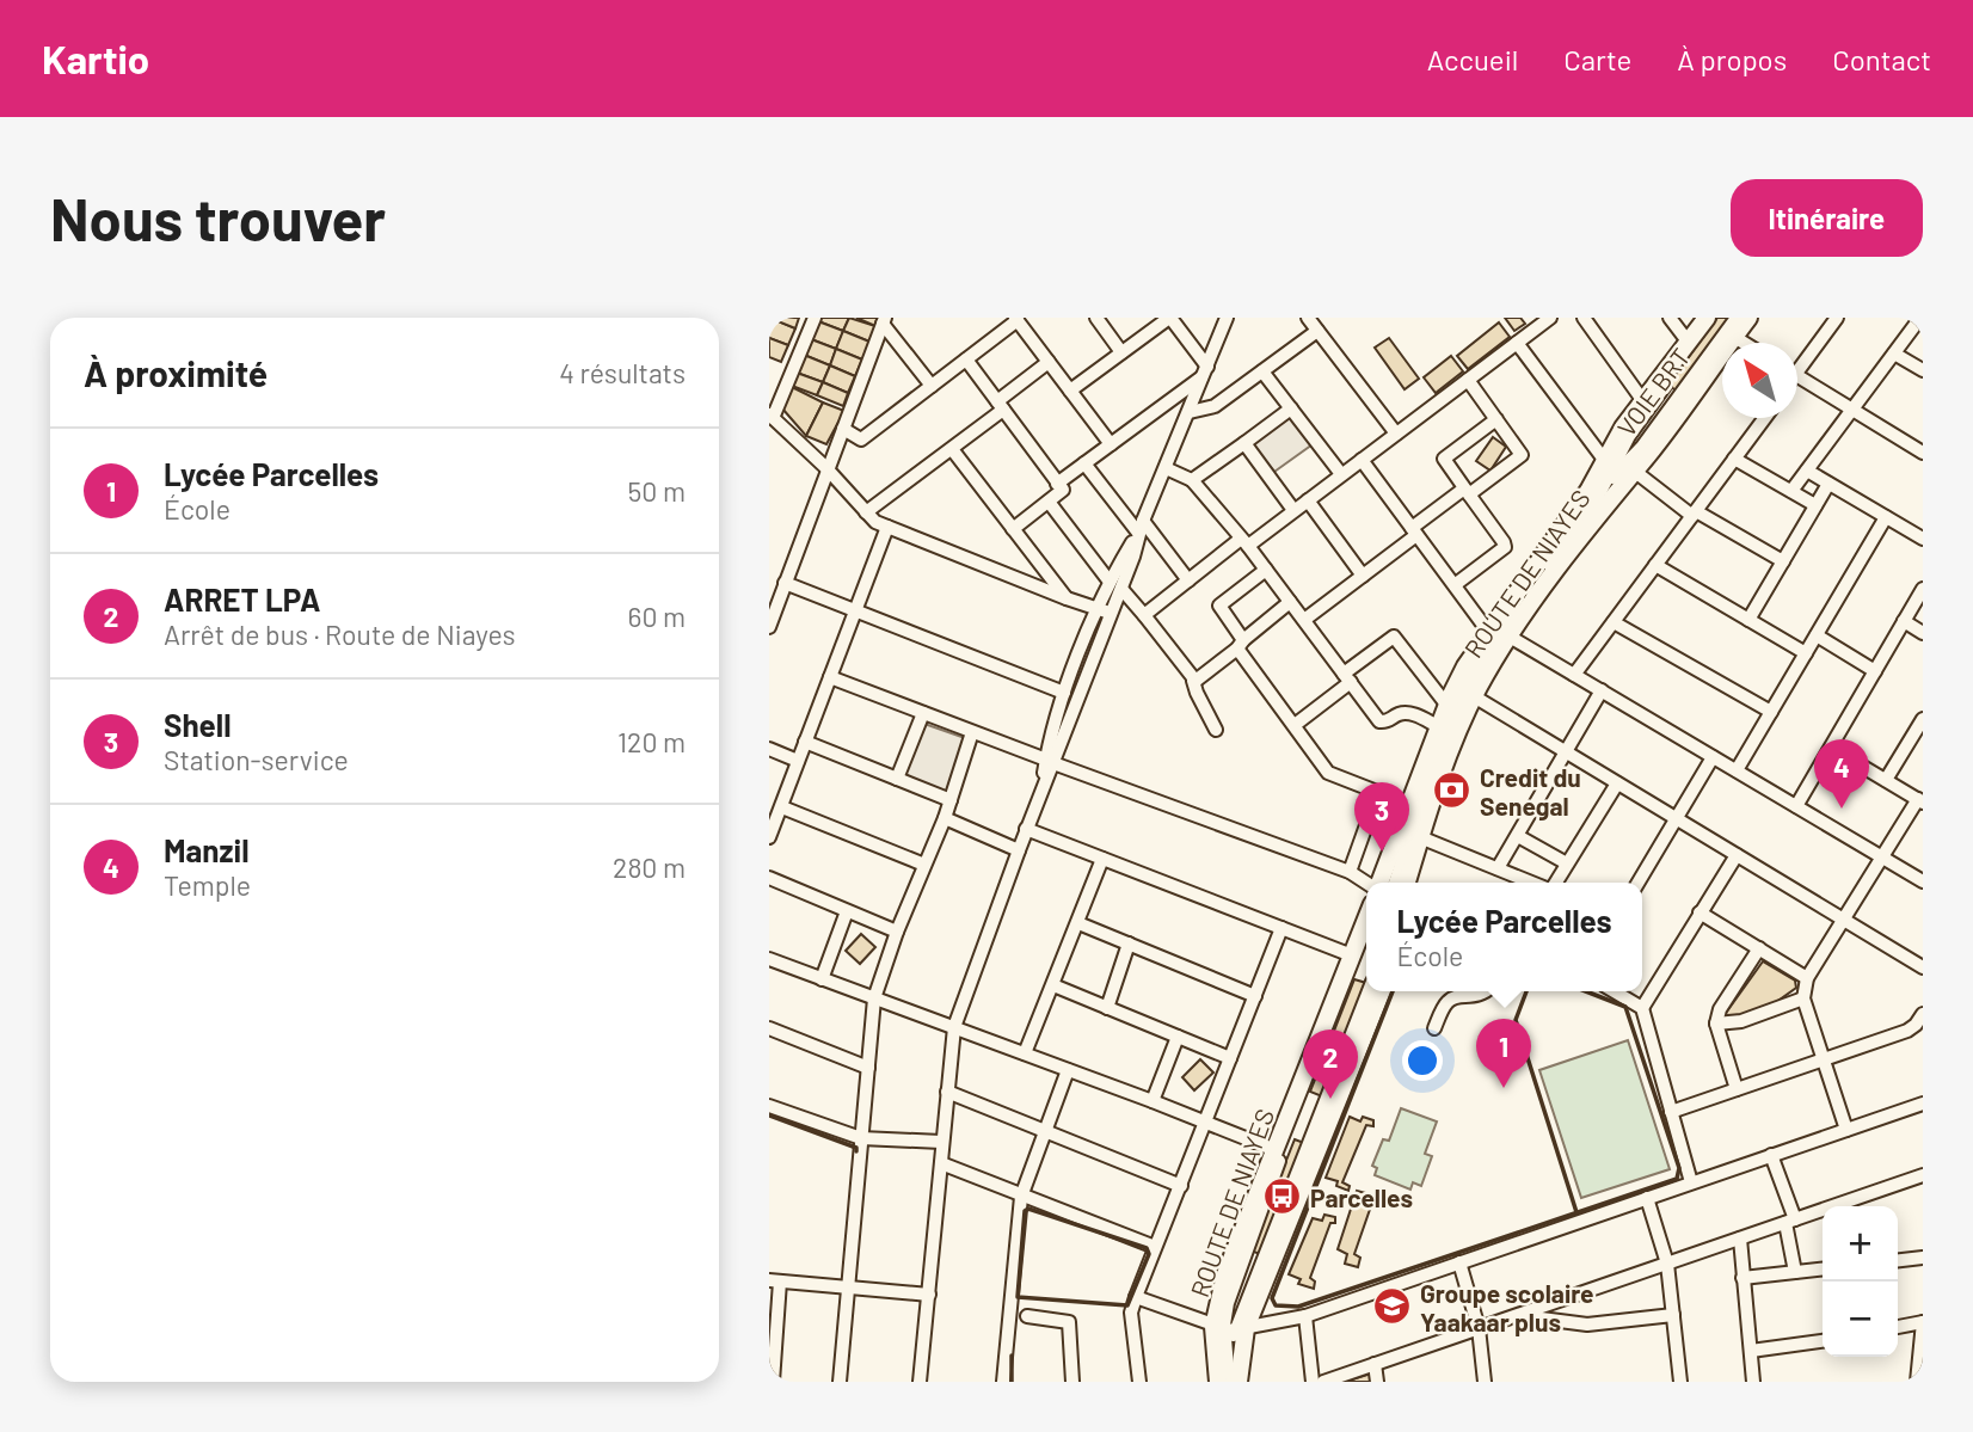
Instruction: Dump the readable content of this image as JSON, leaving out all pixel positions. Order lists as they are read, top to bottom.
{
  "streets": {
    "main road": ["ROUTE DE NIAYES"],
    "street": ["VOIE BRT"]
  },
  "places": {
    "bank": ["Credit du Senegal"],
    "bus stop": ["Parcelles"],
    "school or university": ["Groupe scolaire Yaakaar plus"]
  },
  "north": "top left",
  "page": {
    "header": "Kartio",
    "nav": [
      "Accueil",
      "Carte",
      "À propos",
      "Contact"
    ],
    "buttons": "Itinéraire",
    "title": "Nous trouver",
    "heading": ["À proximité", "4 résultats"],
    "list": [
      {
        "mark": "1",
        "name": "Lycée Parcelles",
        "note": "École",
        "value": "50 m"
      },
      {
        "mark": "2",
        "name": "ARRET LPA",
        "note": "Arrêt de bus · Route de Niayes",
        "value": "60 m"
      },
      {
        "mark": "3",
        "name": "Shell",
        "note": "Station-service",
        "value": "120 m"
      },
      {
        "mark": "4",
        "name": "Manzil",
        "note": "Temple",
        "value": "280 m"
      }
    ],
    "pins": [
      "4",
      "3",
      "1",
      "2"
    ],
    "popup": ["Lycée Parcelles", "École"],
    "map_buttons": ["+", "−"]
  }
}
